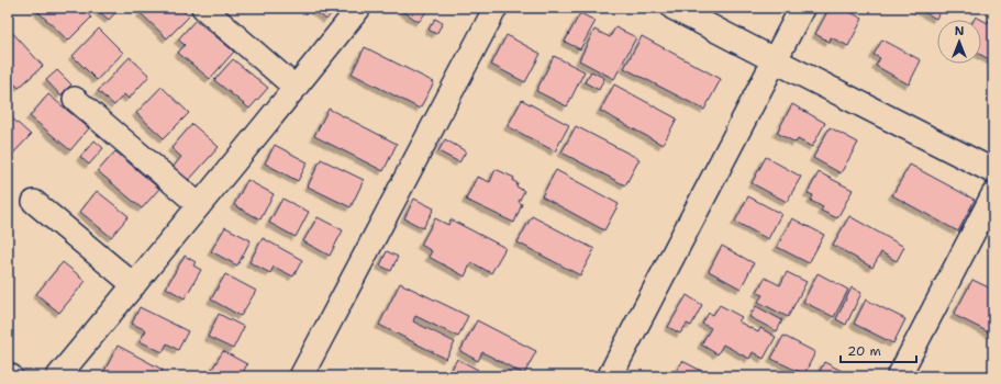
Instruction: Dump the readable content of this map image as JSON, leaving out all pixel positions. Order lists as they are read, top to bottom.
{
  "scale_bar": "20 m",
  "north": "top"
}
